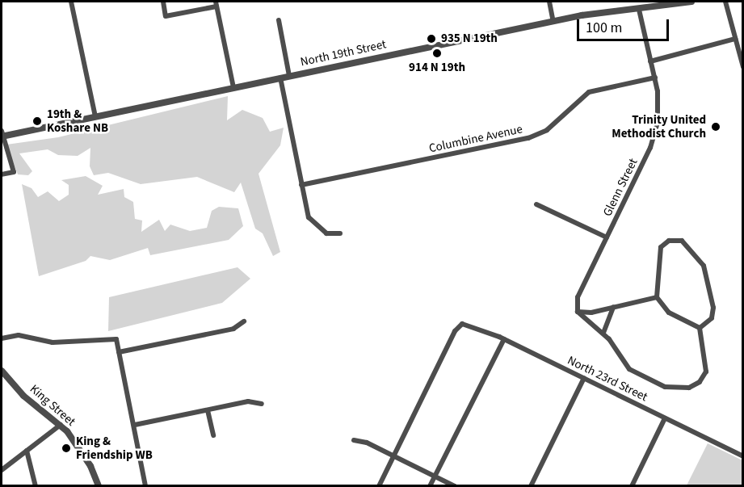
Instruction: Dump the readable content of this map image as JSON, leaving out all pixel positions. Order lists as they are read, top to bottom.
{
  "streets": {
    "street": [
      "North 19th Street",
      "Columbine Avenue",
      "Glenn Street",
      "North 23rd Street",
      "King Street"
    ]
  },
  "crossings": [
    ["North 19th Street", "Glenn Street"],
    ["Columbine Avenue", "Glenn Street"]
  ],
  "places": [
    "935 N 19th",
    "914 N 19th",
    "19th & Koshare NB",
    "Trinity United Methodist Church",
    "King & Friendship WB"
  ],
  "scale_bar": "100 m"
}
